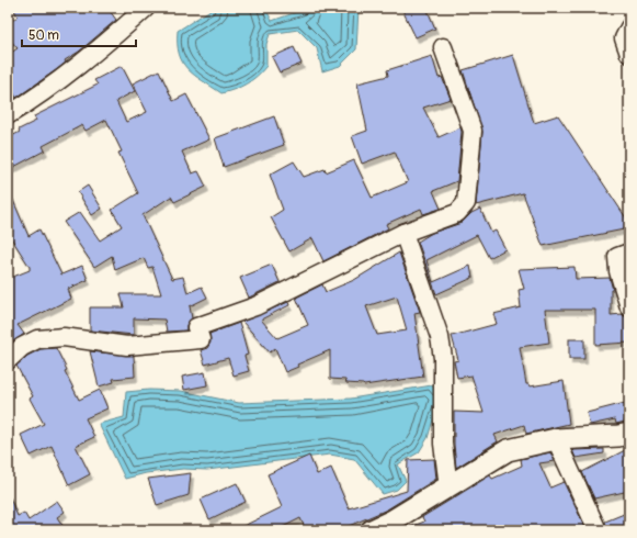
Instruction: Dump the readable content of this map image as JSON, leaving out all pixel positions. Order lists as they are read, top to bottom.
{
  "scale_bar": "50 m"
}
